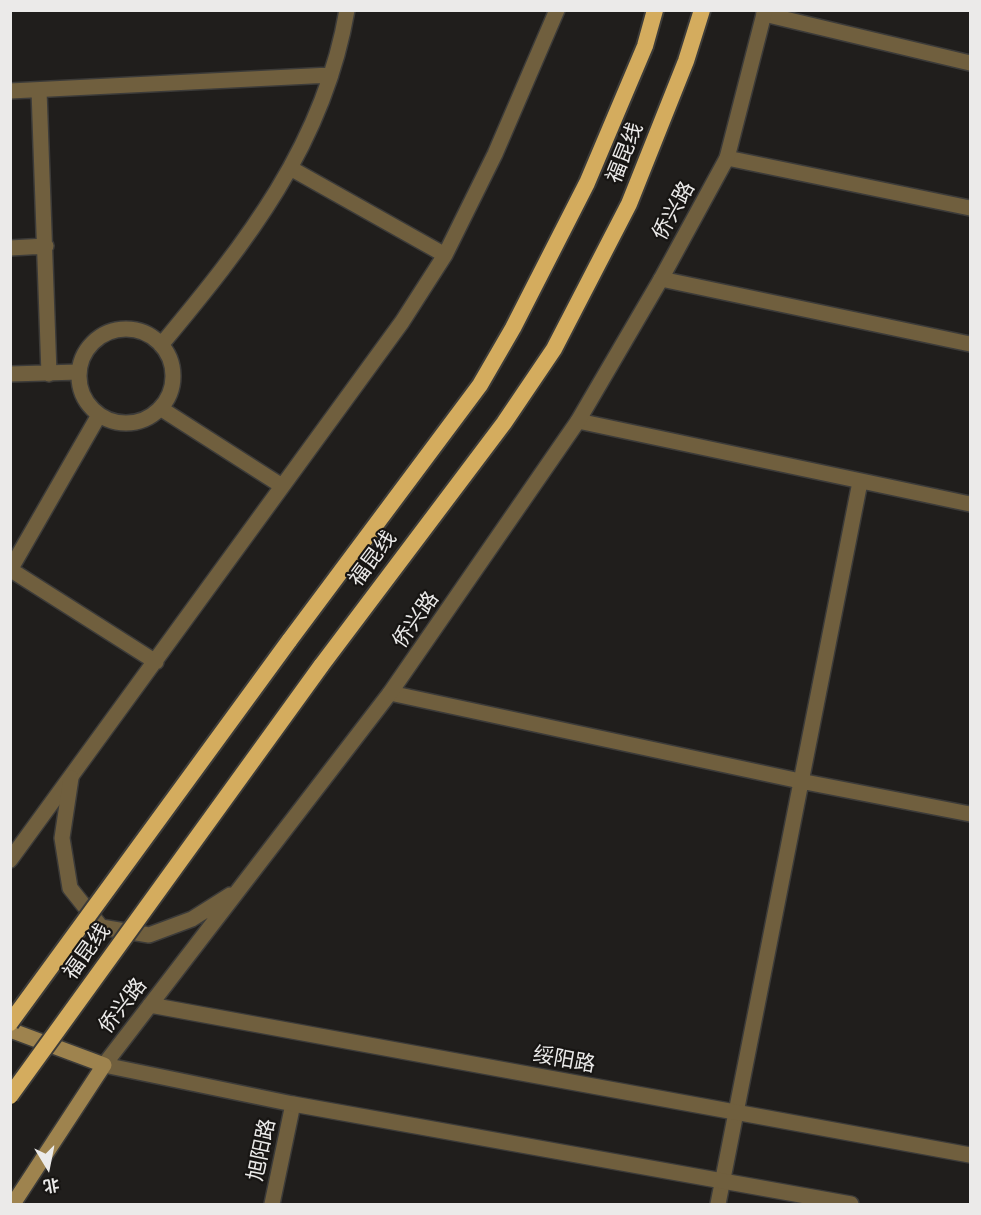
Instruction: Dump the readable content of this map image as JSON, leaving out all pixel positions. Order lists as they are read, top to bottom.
{
  "streets": {
    "highway": ["福昆线"],
    "main road": ["侨兴路"],
    "street": ["绥阳路", "旭阳路"]
  },
  "crossings": [
    ["侨兴路", "绥阳路"]
  ],
  "north": "bottom"
}
